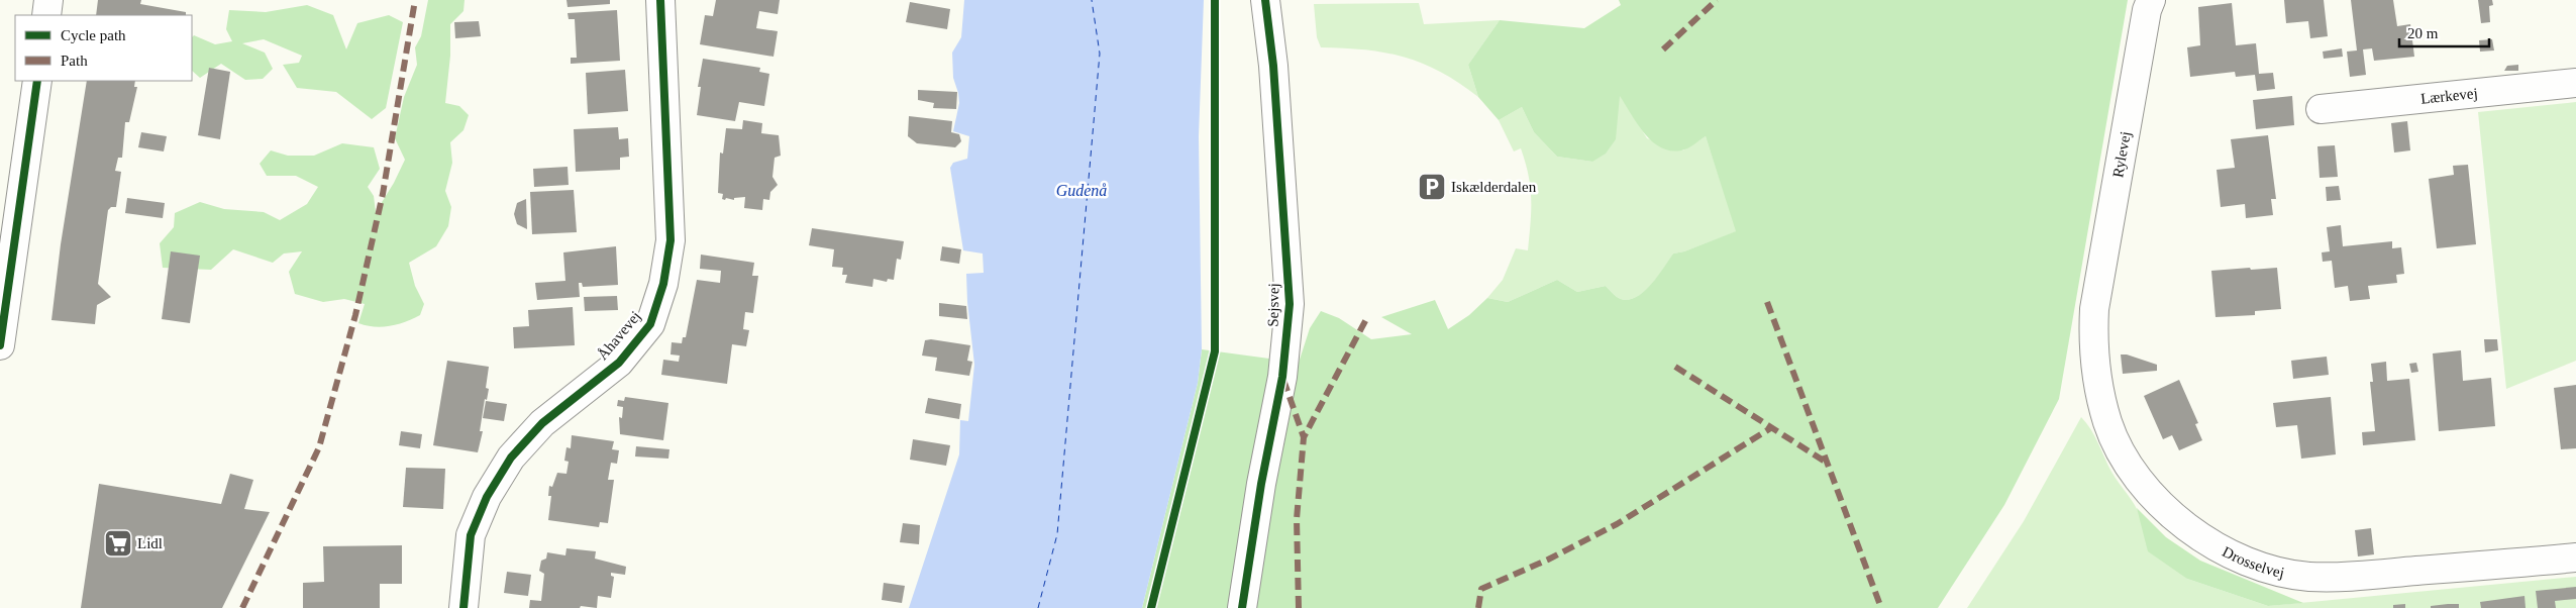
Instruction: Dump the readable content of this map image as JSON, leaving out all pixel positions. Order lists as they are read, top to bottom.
{
  "streets": {
    "street": [
      "Lærkevej",
      "Rylevej",
      "Sejsvej",
      "Åhavevej",
      "Drosselvej"
    ]
  },
  "crossings": [
    ["Rylevej", "Drosselvej"]
  ],
  "water": ["Gudenå"],
  "places": {
    "parking": ["Iskælderdalen"],
    "supermarket": ["Lidl"]
  },
  "legend": ["Cycle path", "Path"],
  "scale_bar": "20 m"
}
